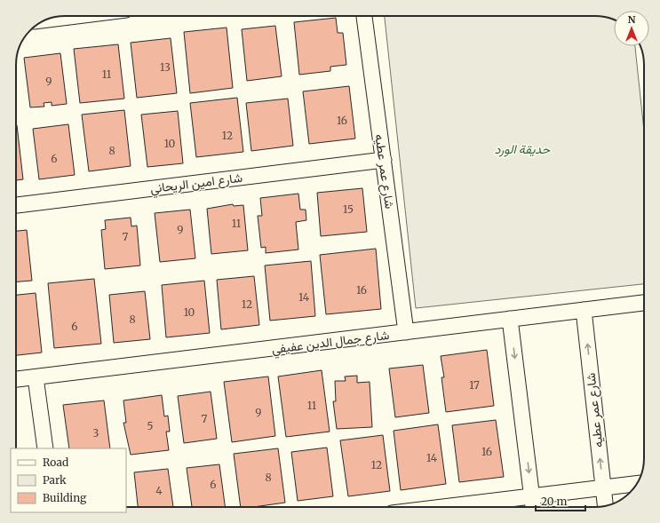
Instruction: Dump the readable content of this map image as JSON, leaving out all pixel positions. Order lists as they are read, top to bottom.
{
  "streets": {
    "street": ["شارع عمر عطيه", "شارع امين الريحاني", "شارع جمال الدين عفيفي"]
  },
  "crossings": [
    ["شارع عمر عطيه", "شارع امين الريحاني"],
    ["شارع عمر عطيه", "شارع جمال الدين عفيفي"]
  ],
  "parks": ["حديقة الورد"],
  "house_numbers": [
    "13",
    "11",
    "9",
    "16",
    "12",
    "10",
    "8",
    "6",
    "15",
    "11",
    "9",
    "7",
    "16",
    "14",
    "12",
    "10",
    "8",
    "6",
    "17",
    "11",
    "9",
    "7",
    "5",
    "3",
    "16",
    "14",
    "12",
    "8",
    "6",
    "4"
  ],
  "legend": ["Road", "Park", "Building"],
  "scale_bar": "20 m",
  "north": "top"
}
